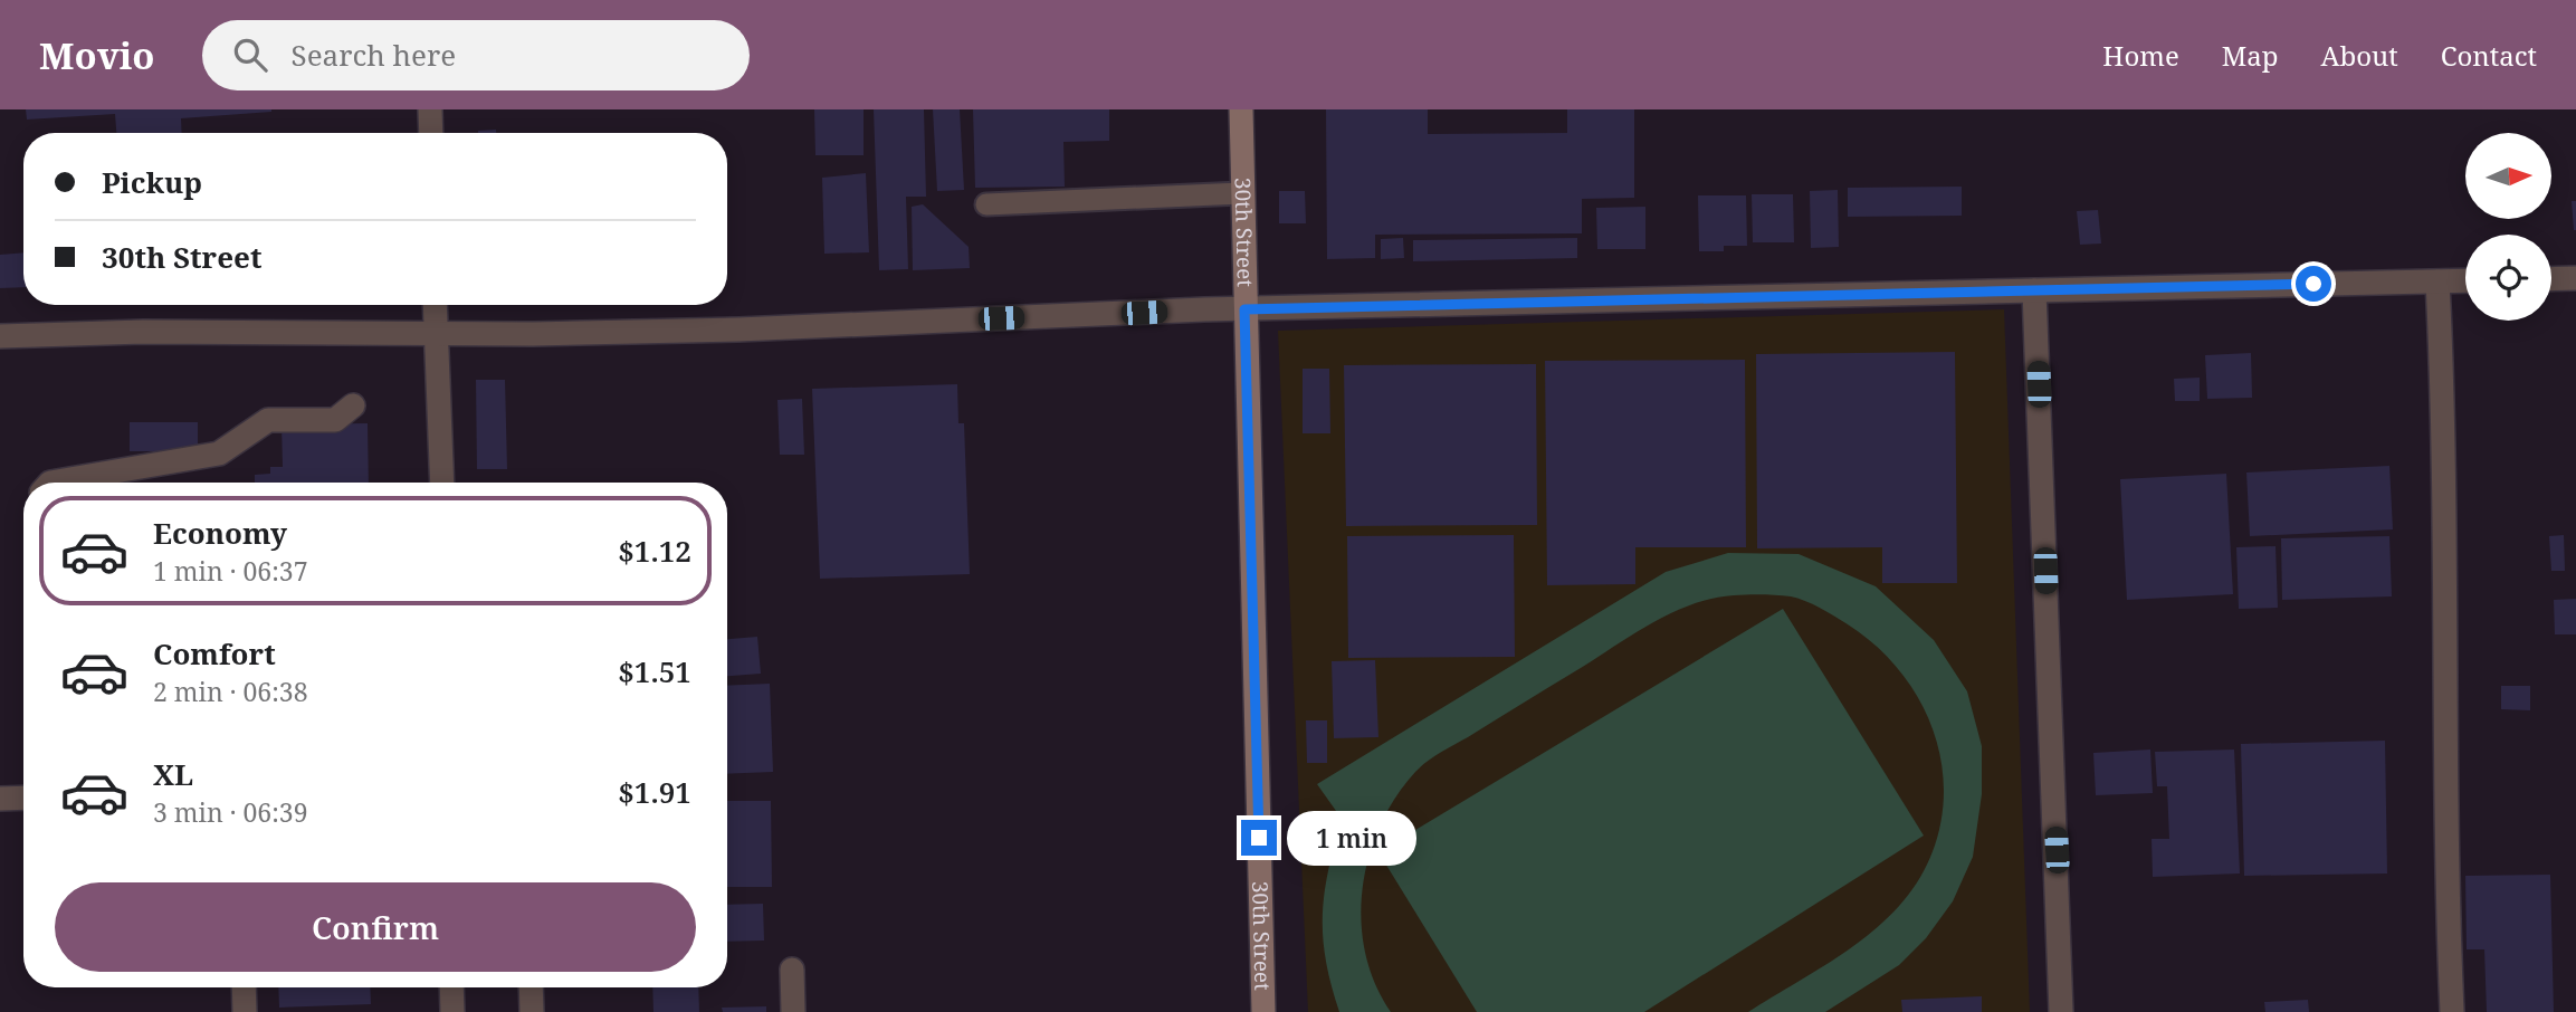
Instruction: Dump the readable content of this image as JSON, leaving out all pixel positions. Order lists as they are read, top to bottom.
{
  "streets": {
    "main road": ["30th Street"]
  },
  "north": "right",
  "page": {
    "header": "Movio",
    "search": "Search here",
    "nav": [
      "Home",
      "Map",
      "About",
      "Contact"
    ],
    "banner": ["Pickup", "30th Street"],
    "list": [
      {
        "name": "Economy",
        "note": "1 min · 06:37",
        "value": "$1.12"
      },
      {
        "name": "Comfort",
        "note": "2 min · 06:38",
        "value": "$1.51"
      },
      {
        "name": "XL",
        "note": "3 min · 06:39",
        "value": "$1.91"
      }
    ],
    "bubble": "1 min",
    "buttons": "Confirm"
  }
}
